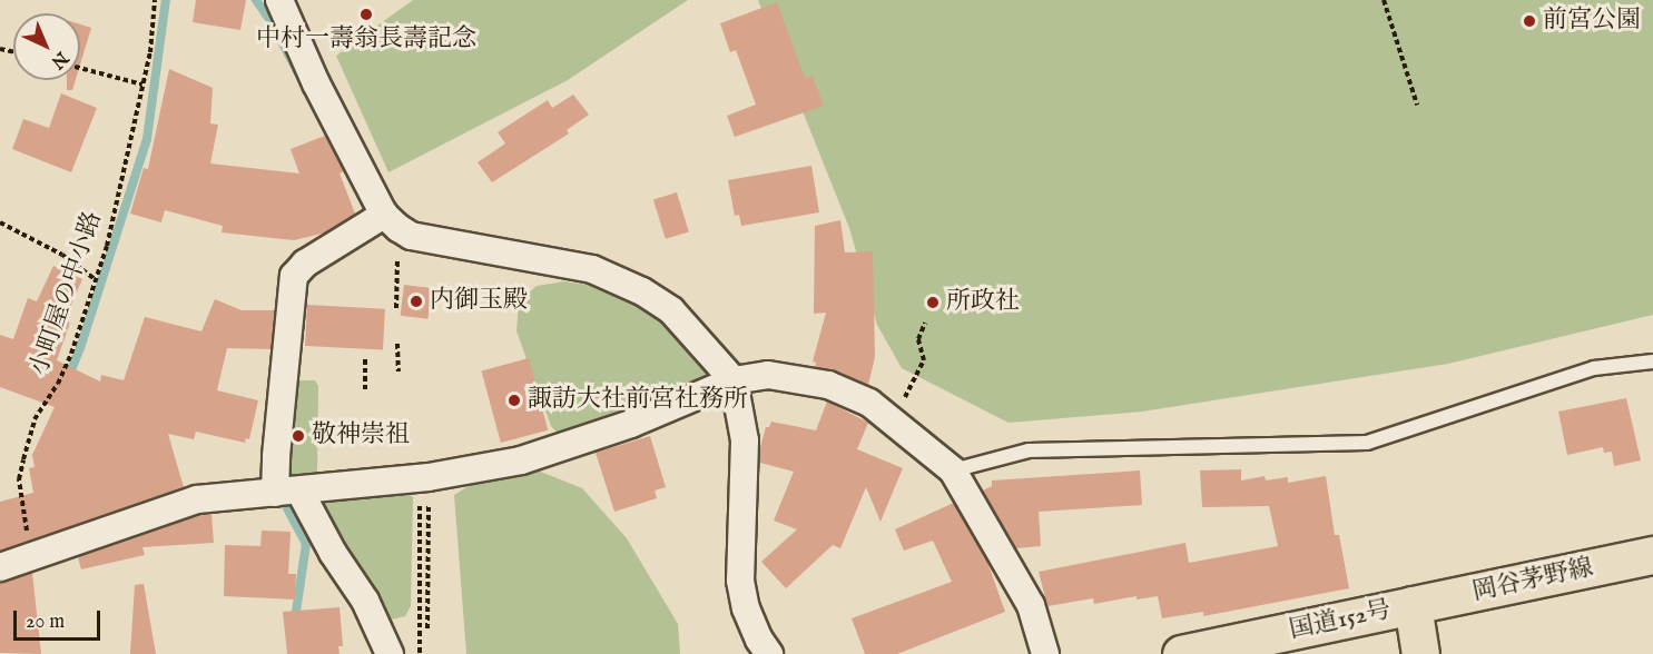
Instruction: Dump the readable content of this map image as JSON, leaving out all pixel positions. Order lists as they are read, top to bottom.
{
  "streets": {
    "main road": ["岡谷茅野線", "国道152号"],
    "path": ["小町屋の中小路"]
  },
  "crossings": [
    ["岡谷茅野線", "国道152号"]
  ],
  "places": [
    "中村一壽翁長壽記念",
    "前宮公園",
    "内御玉殿",
    "所政社",
    "諏訪大社前宮社務所",
    "敬神崇祖"
  ],
  "scale_bar": "20 m",
  "north": "bottom right"
}
